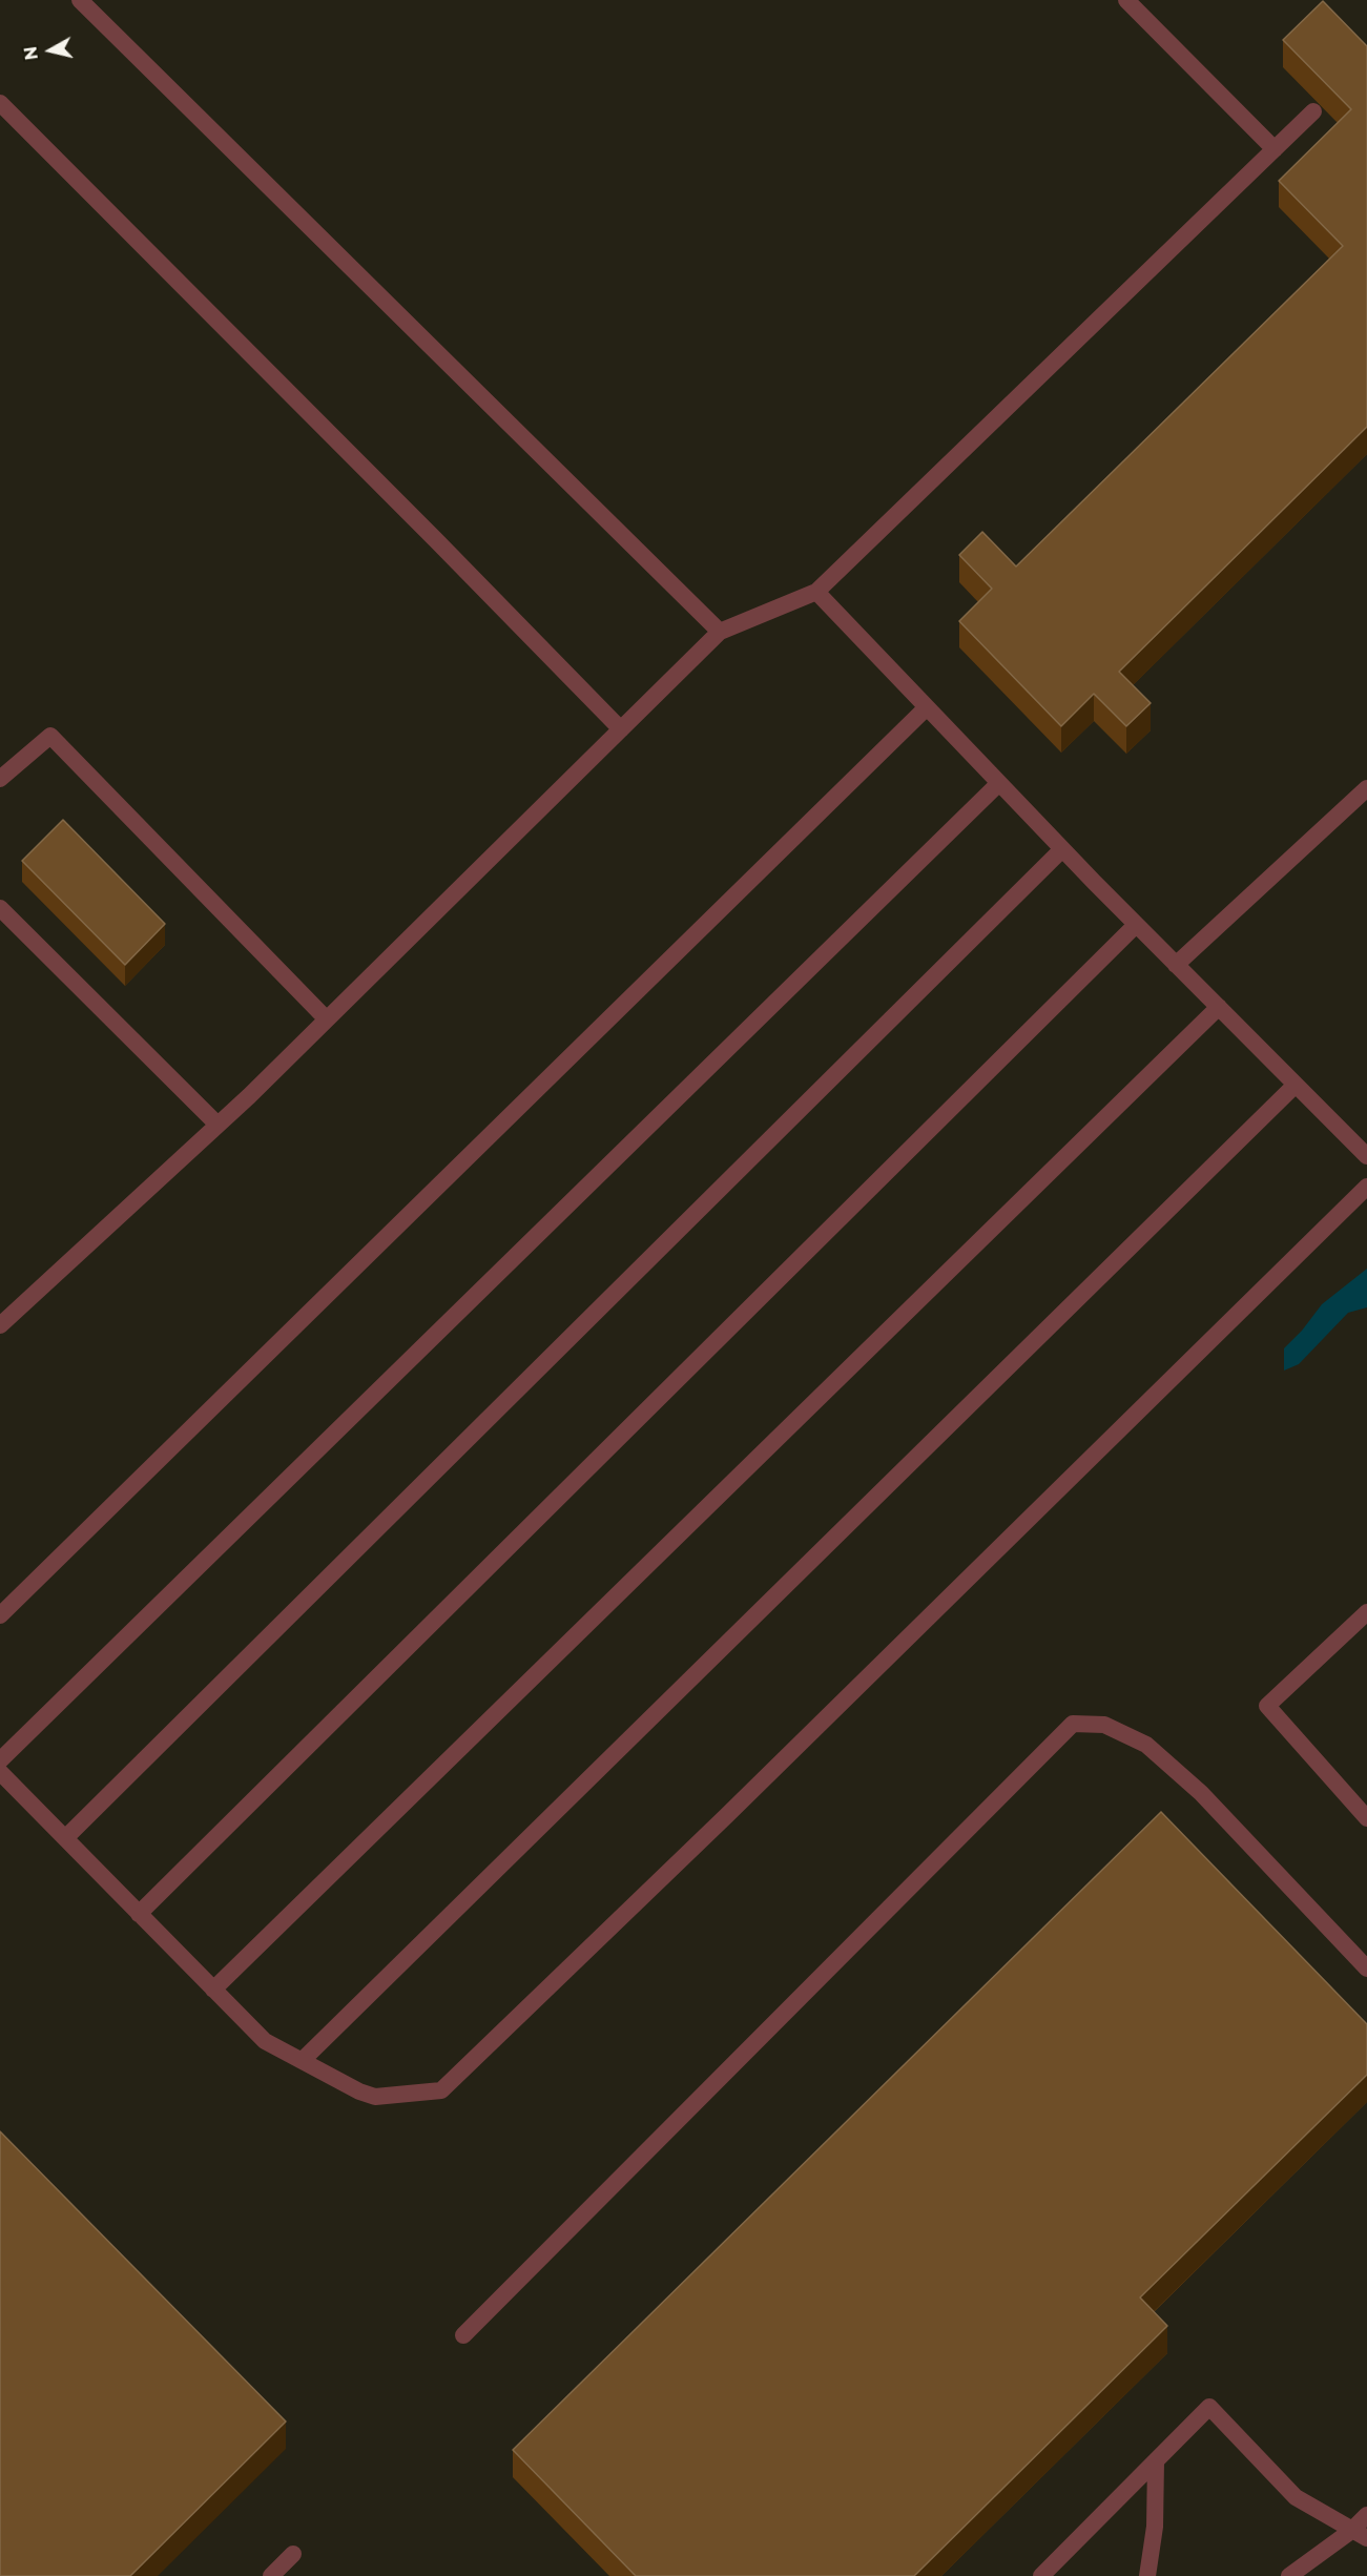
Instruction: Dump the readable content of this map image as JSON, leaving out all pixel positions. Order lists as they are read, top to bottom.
{
  "north": "left"
}
